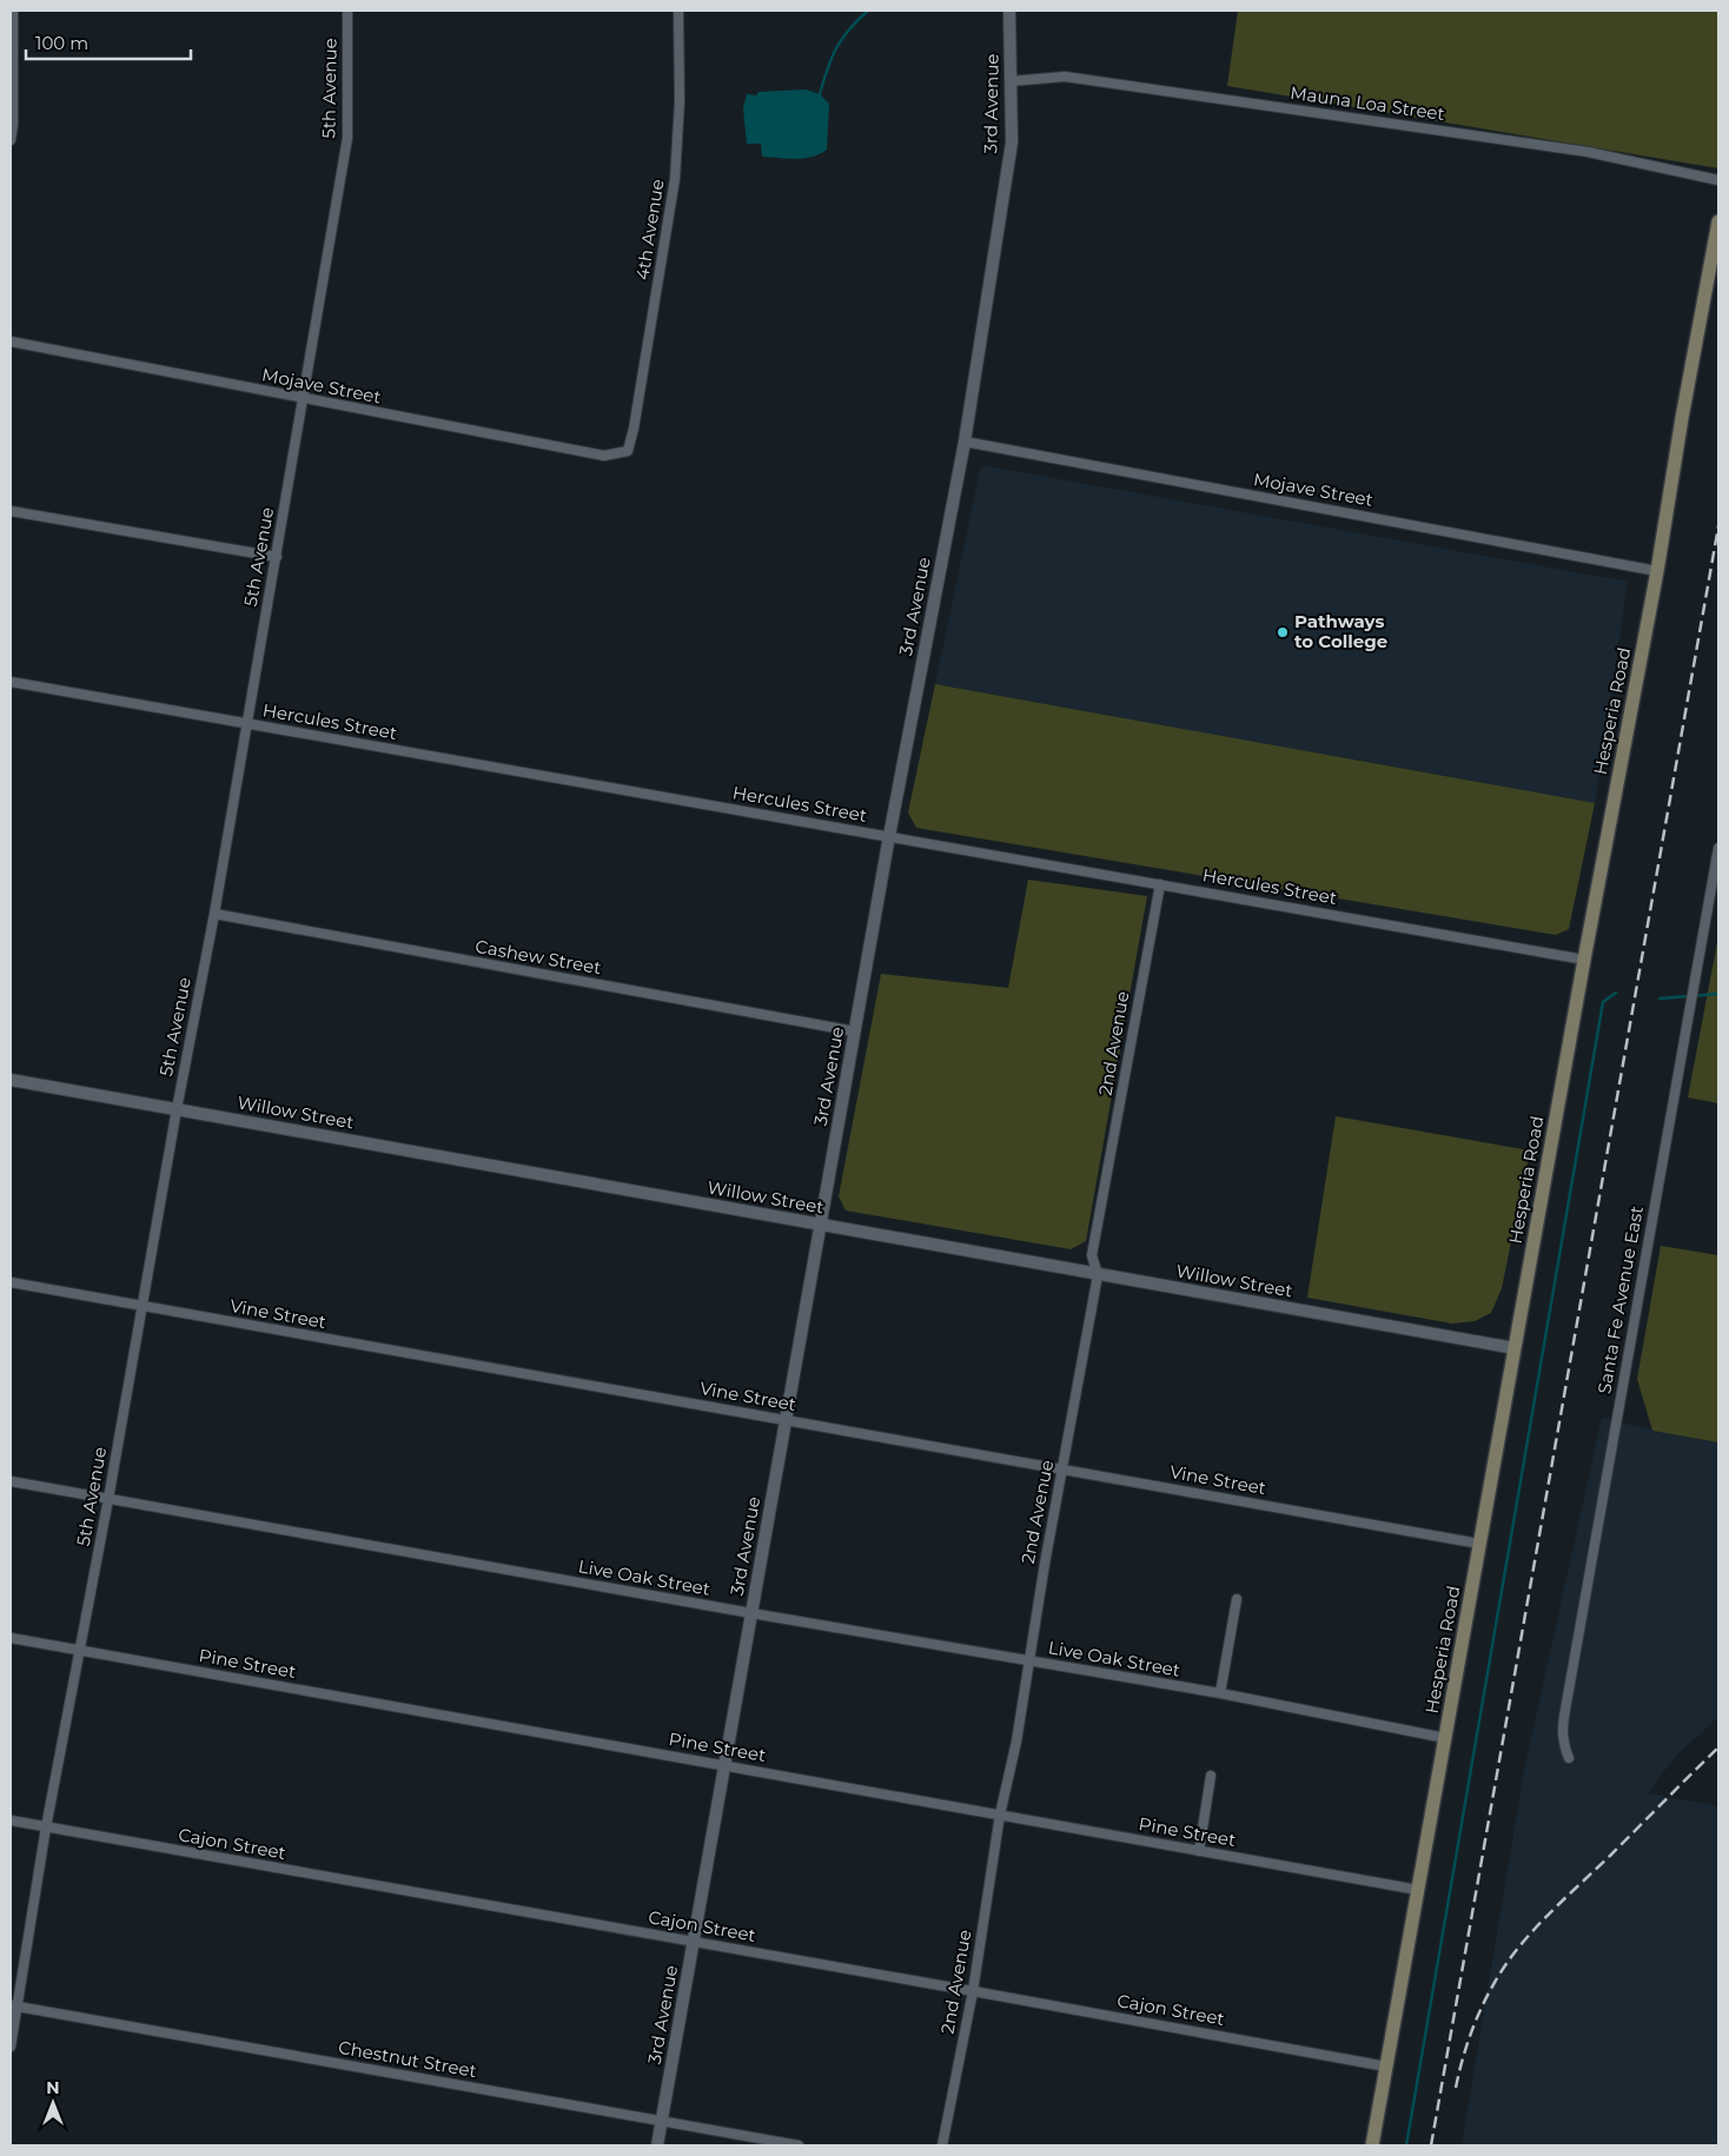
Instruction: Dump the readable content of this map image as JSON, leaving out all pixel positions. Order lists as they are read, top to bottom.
{
  "streets": {
    "main road": ["Hesperia Road"],
    "street": [
      "5th Avenue",
      "3rd Avenue",
      "Mauna Loa Street",
      "4th Avenue",
      "Mojave Street",
      "Hercules Street",
      "Cashew Street",
      "2nd Avenue",
      "Willow Street",
      "Santa Fe Avenue East",
      "Vine Street",
      "Live Oak Street",
      "Pine Street",
      "Cajon Street",
      "Chestnut Street"
    ]
  },
  "crossings": [
    ["5th Avenue", "Mojave Street"],
    ["5th Avenue", "Hercules Street"],
    ["5th Avenue", "Cashew Street"],
    ["5th Avenue", "Willow Street"],
    ["5th Avenue", "Vine Street"],
    ["5th Avenue", "Live Oak Street"],
    ["5th Avenue", "Pine Street"],
    ["5th Avenue", "Cajon Street"],
    ["5th Avenue", "Chestnut Street"],
    ["3rd Avenue", "Mauna Loa Street"],
    ["3rd Avenue", "Mojave Street"],
    ["3rd Avenue", "Hercules Street"],
    ["3rd Avenue", "Cashew Street"],
    ["3rd Avenue", "Willow Street"],
    ["3rd Avenue", "Vine Street"],
    ["3rd Avenue", "Live Oak Street"],
    ["3rd Avenue", "Pine Street"],
    ["3rd Avenue", "Cajon Street"],
    ["3rd Avenue", "Chestnut Street"],
    ["4th Avenue", "Mojave Street"],
    ["Mojave Street", "Hesperia Road"],
    ["Hesperia Road", "Hercules Street"],
    ["Hesperia Road", "Willow Street"],
    ["Hesperia Road", "Vine Street"],
    ["Hesperia Road", "Live Oak Street"],
    ["Hesperia Road", "Pine Street"],
    ["Hesperia Road", "Cajon Street"],
    ["Hercules Street", "2nd Avenue"],
    ["2nd Avenue", "Willow Street"],
    ["2nd Avenue", "Vine Street"],
    ["2nd Avenue", "Live Oak Street"],
    ["2nd Avenue", "Pine Street"],
    ["2nd Avenue", "Cajon Street"]
  ],
  "places": ["Pathways to College"],
  "scale_bar": "100 m",
  "north": "top"
}
